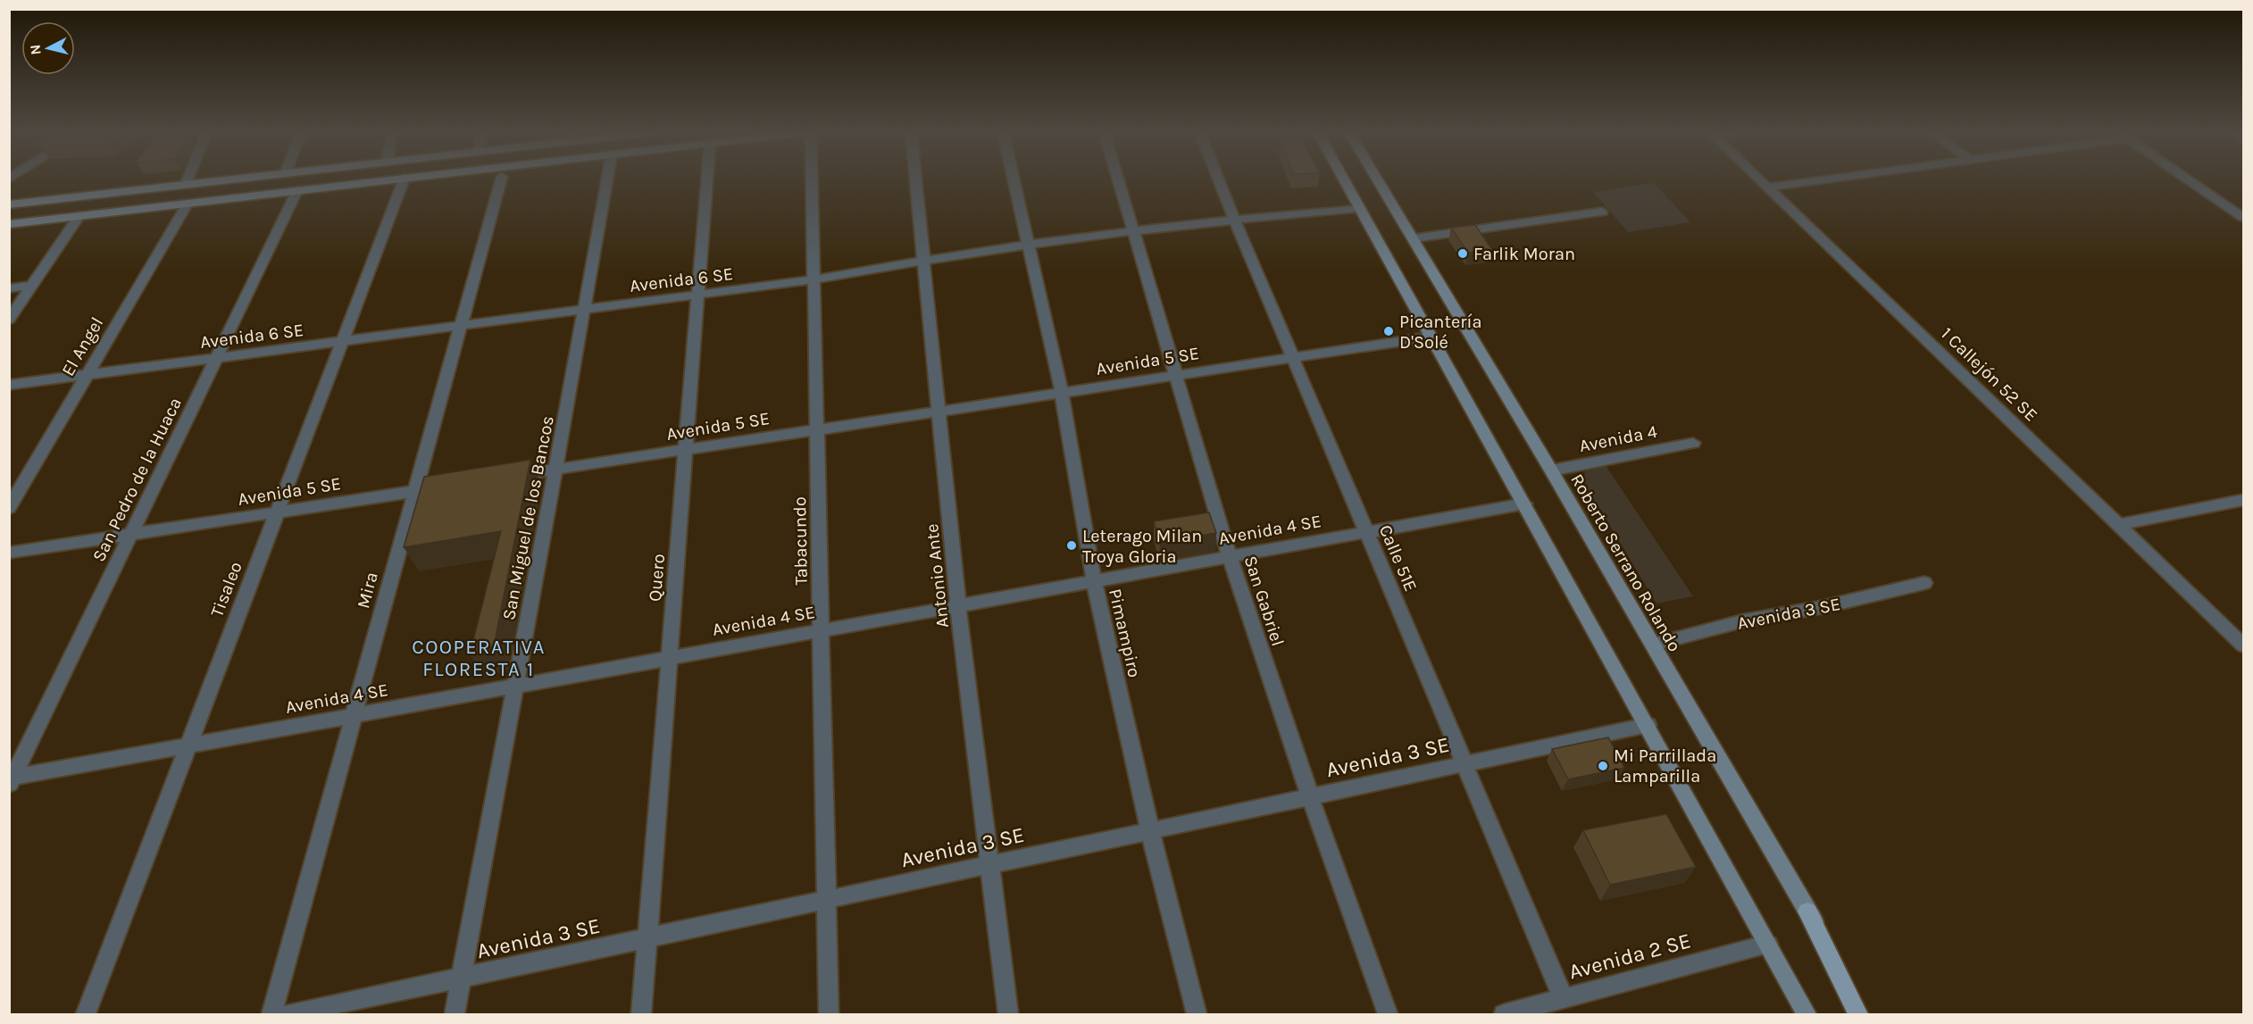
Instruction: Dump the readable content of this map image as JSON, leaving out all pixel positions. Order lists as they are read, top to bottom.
{
  "streets": {
    "main road": ["Roberto Serrano Rolando"],
    "street": [
      "Avenida 6 SE",
      "El Angel",
      "Avenida 5 SE",
      "1 Callejón 52 SE",
      "Avenida 4",
      "San Pedro de la Huaca",
      "San Miguel de los Bancos",
      "Avenida 4 SE",
      "Tabacundo",
      "Calle 51E",
      "Antonio Ante",
      "Quero",
      "Tisaleo",
      "Mira",
      "San Gabriel",
      "Avenida 3 SE",
      "Pimampiro",
      "Avenida 2 SE"
    ]
  },
  "crossings": [
    ["Avenida 6 SE", "El Angel"],
    ["Avenida 6 SE", "San Pedro de la Huaca"],
    ["Avenida 6 SE", "San Miguel de los Bancos"],
    ["Avenida 6 SE", "Tabacundo"],
    ["Avenida 6 SE", "Calle 51E"],
    ["Avenida 6 SE", "Antonio Ante"],
    ["Avenida 6 SE", "Quero"],
    ["Avenida 6 SE", "Tisaleo"],
    ["Avenida 6 SE", "Mira"],
    ["Avenida 6 SE", "San Gabriel"],
    ["Avenida 6 SE", "Pimampiro"],
    ["Avenida 5 SE", "San Pedro de la Huaca"],
    ["Avenida 5 SE", "San Miguel de los Bancos"],
    ["Avenida 5 SE", "Tabacundo"],
    ["Avenida 5 SE", "Calle 51E"],
    ["Avenida 5 SE", "Antonio Ante"],
    ["Avenida 5 SE", "Quero"],
    ["Avenida 5 SE", "Tisaleo"],
    ["Avenida 5 SE", "Mira"],
    ["Avenida 5 SE", "San Gabriel"],
    ["Avenida 5 SE", "Pimampiro"],
    ["Avenida 4", "Roberto Serrano Rolando"],
    ["San Pedro de la Huaca", "Avenida 4 SE"],
    ["San Miguel de los Bancos", "Avenida 4 SE"],
    ["San Miguel de los Bancos", "Avenida 3 SE"],
    ["Avenida 4 SE", "Tabacundo"],
    ["Avenida 4 SE", "Calle 51E"],
    ["Avenida 4 SE", "Antonio Ante"],
    ["Avenida 4 SE", "Quero"],
    ["Avenida 4 SE", "Tisaleo"],
    ["Avenida 4 SE", "Mira"],
    ["Avenida 4 SE", "San Gabriel"],
    ["Avenida 4 SE", "Pimampiro"],
    ["Tabacundo", "Avenida 3 SE"],
    ["Calle 51E", "Avenida 3 SE"],
    ["Calle 51E", "Avenida 2 SE"],
    ["Roberto Serrano Rolando", "Avenida 3 SE"],
    ["Antonio Ante", "Avenida 3 SE"],
    ["Quero", "Avenida 3 SE"],
    ["San Gabriel", "Avenida 3 SE"],
    ["Avenida 3 SE", "Pimampiro"]
  ],
  "districts": ["COOPERATIVA FLORESTA 1"],
  "places": [
    "Farlik Moran",
    "Picantería D'Solé",
    "Leterago Milan Troya Gloria",
    "Mi Parrillada Lamparilla"
  ],
  "north": "left"
}
